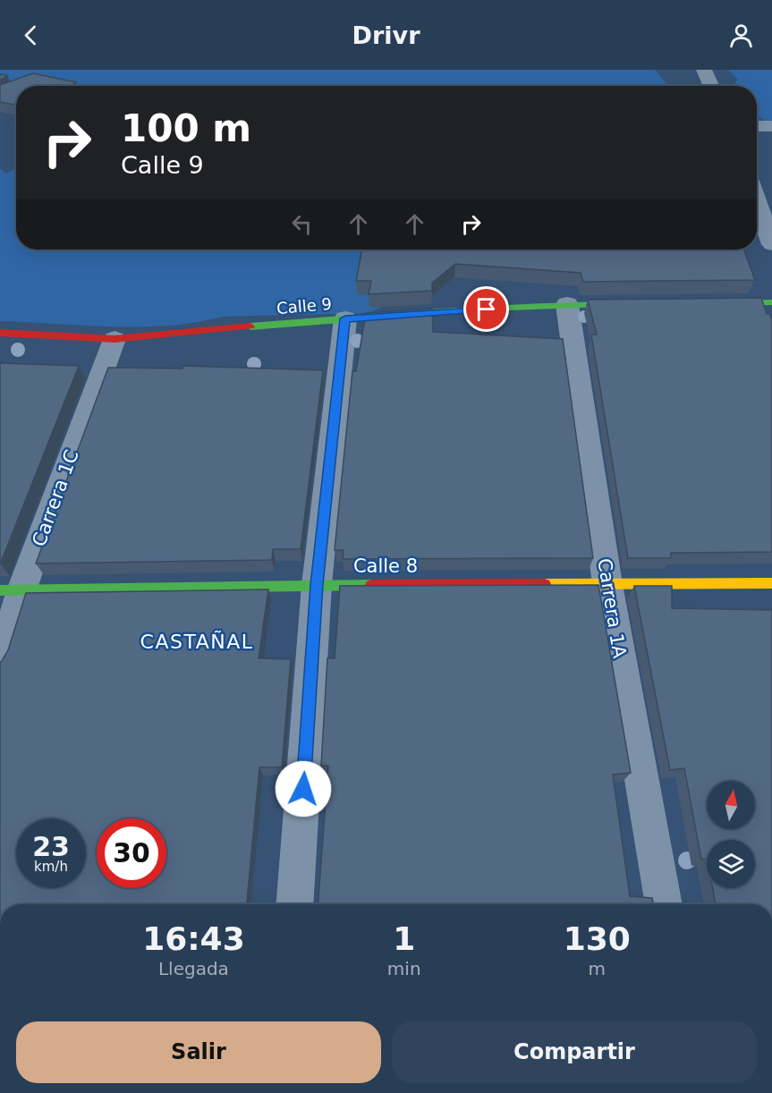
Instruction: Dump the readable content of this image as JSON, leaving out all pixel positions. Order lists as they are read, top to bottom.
{
  "streets": {
    "street": [
      "Calle 9",
      "Carrera 1C",
      "Calle 8",
      "Carrera 1A"
    ]
  },
  "crossings": [
    ["Calle 9", "Carrera 1C"],
    ["Calle 9", "Carrera 1A"],
    ["Carrera 1C", "Calle 8"],
    ["Calle 8", "Carrera 1A"]
  ],
  "districts": ["CASTAÑAL"],
  "north": "top",
  "page": {
    "header": "Drivr",
    "turn": ["100 m", "Calle 9"],
    "speed": "23 km/h",
    "limit": "30",
    "eta": [
      "16:43",
      "Llegada",
      "1",
      "min",
      "130",
      "m"
    ],
    "buttons": ["Salir", "Compartir"]
  }
}
